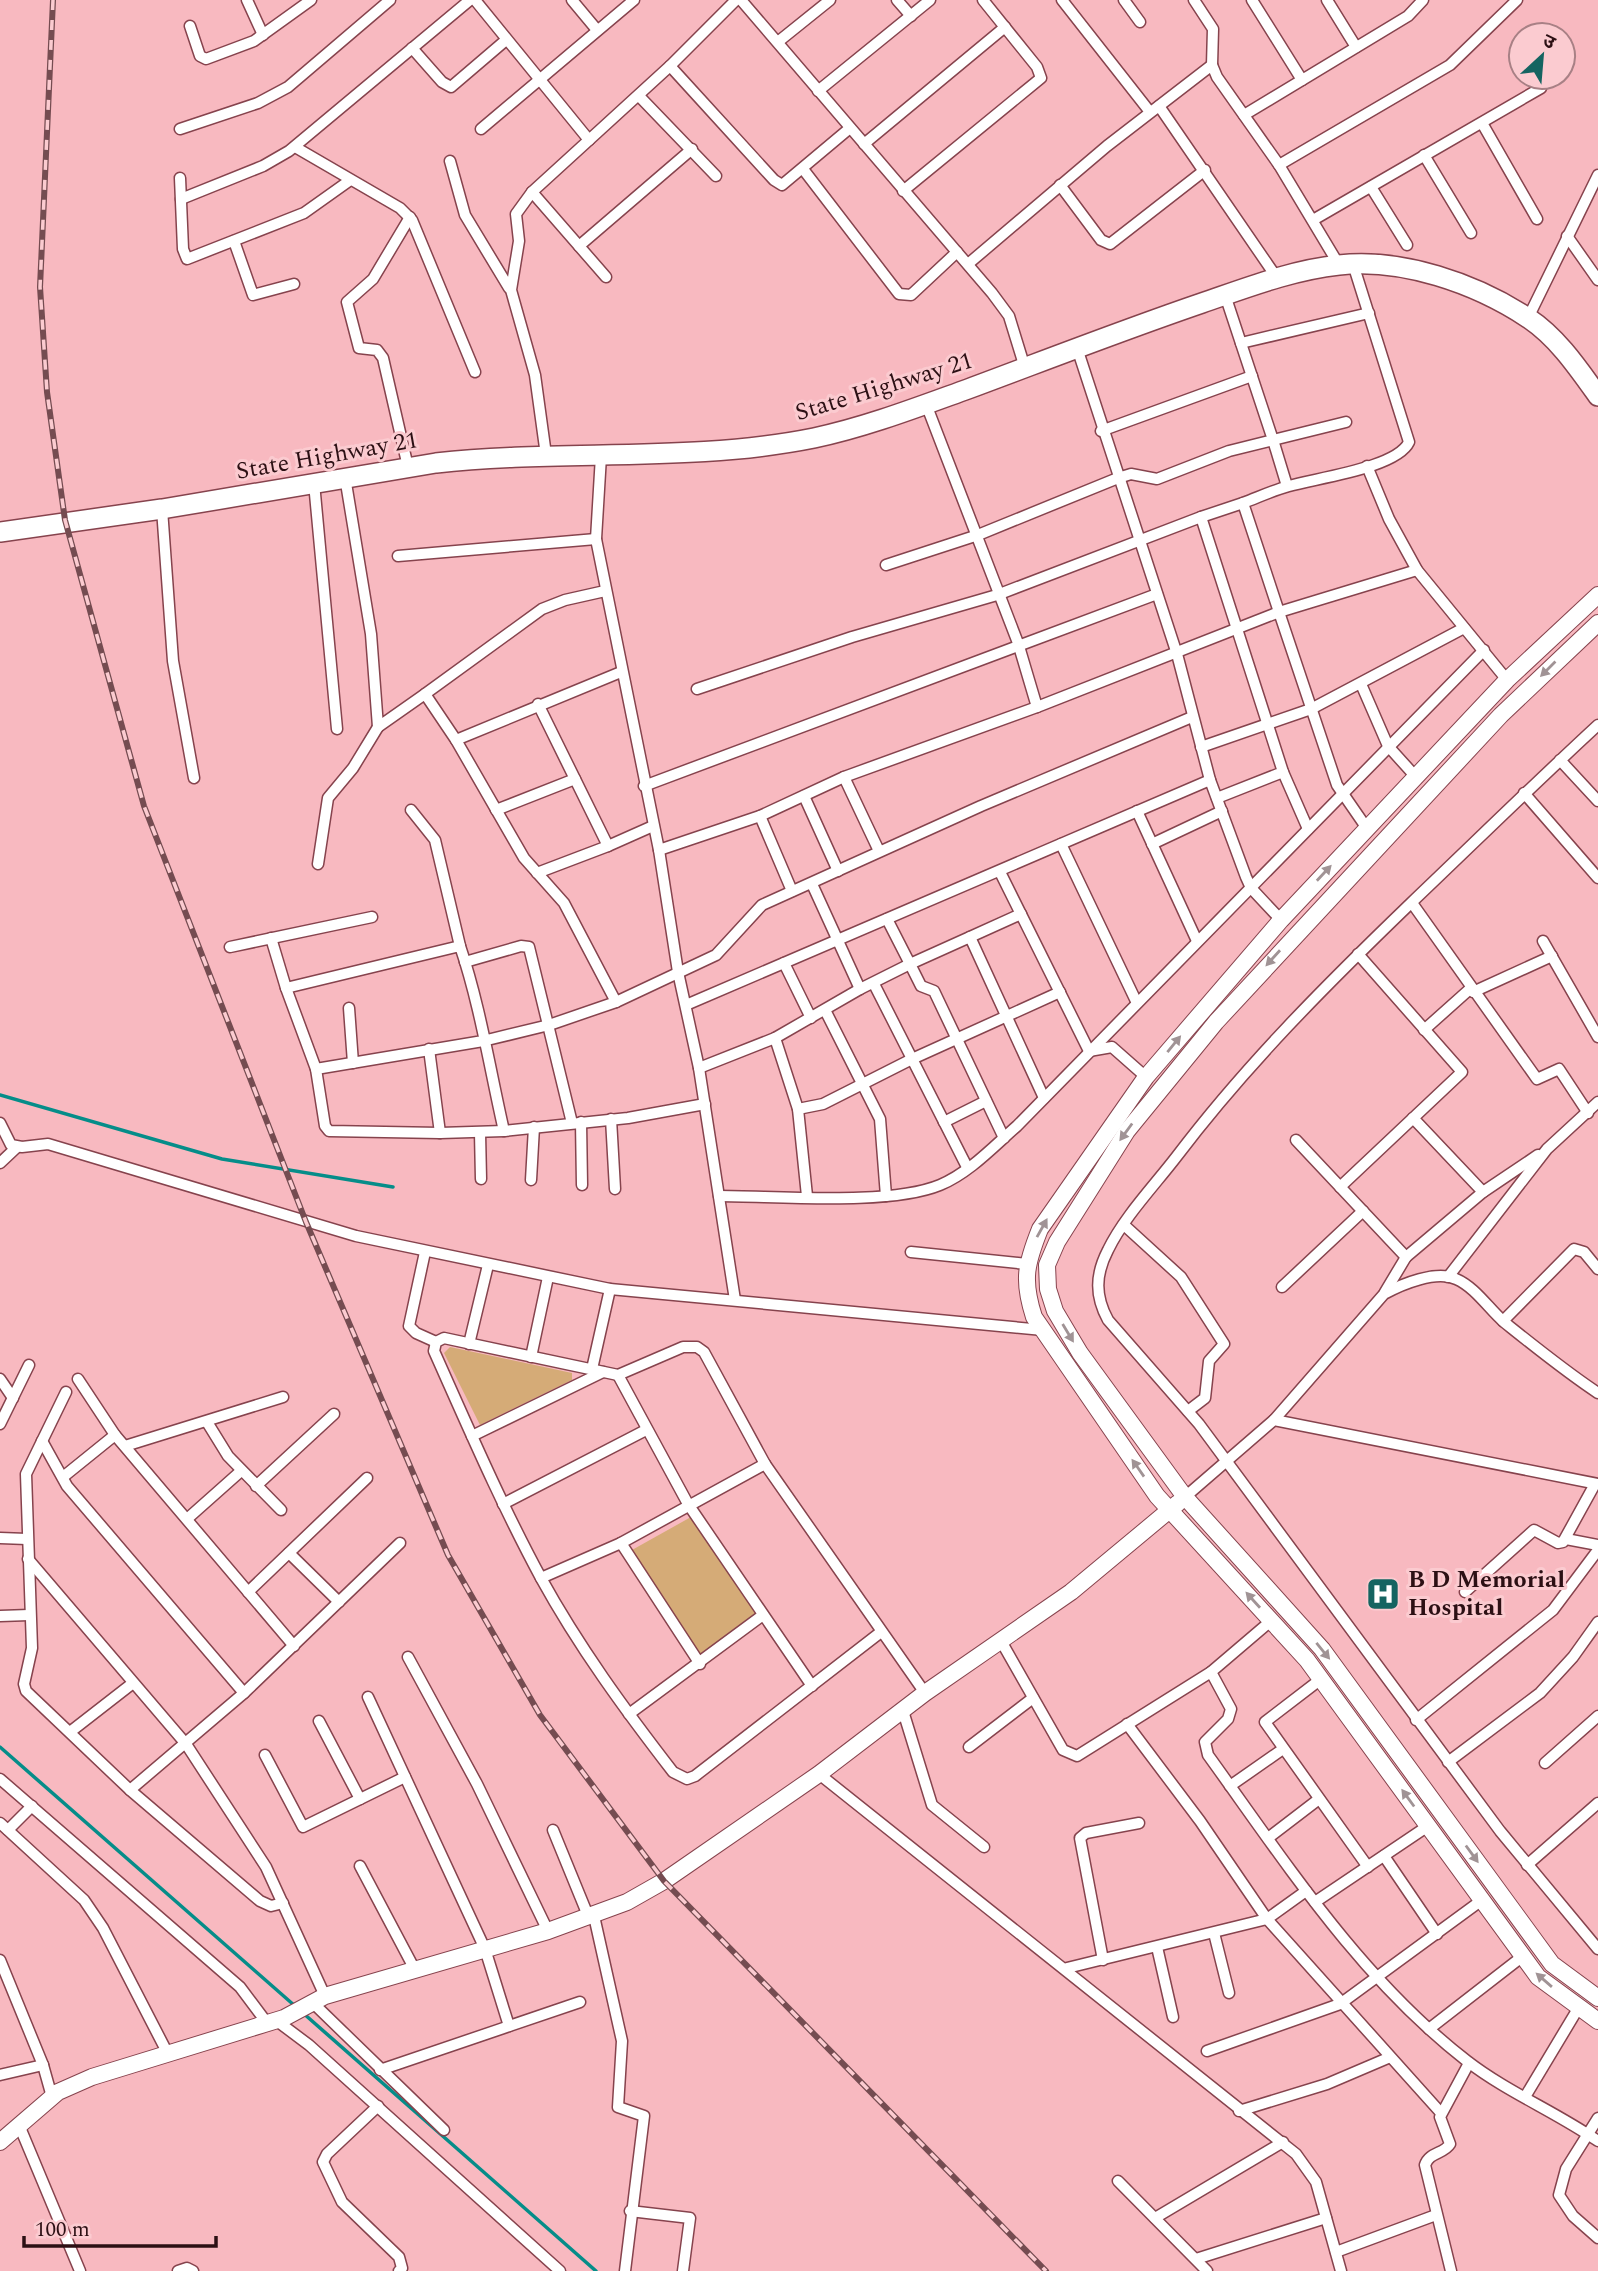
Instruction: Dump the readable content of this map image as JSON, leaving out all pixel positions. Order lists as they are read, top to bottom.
{
  "streets": {
    "highway": ["State Highway 21"]
  },
  "places": {
    "hospital": ["B D Memorial Hospital"]
  },
  "scale_bar": "100 m",
  "north": "top right"
}
